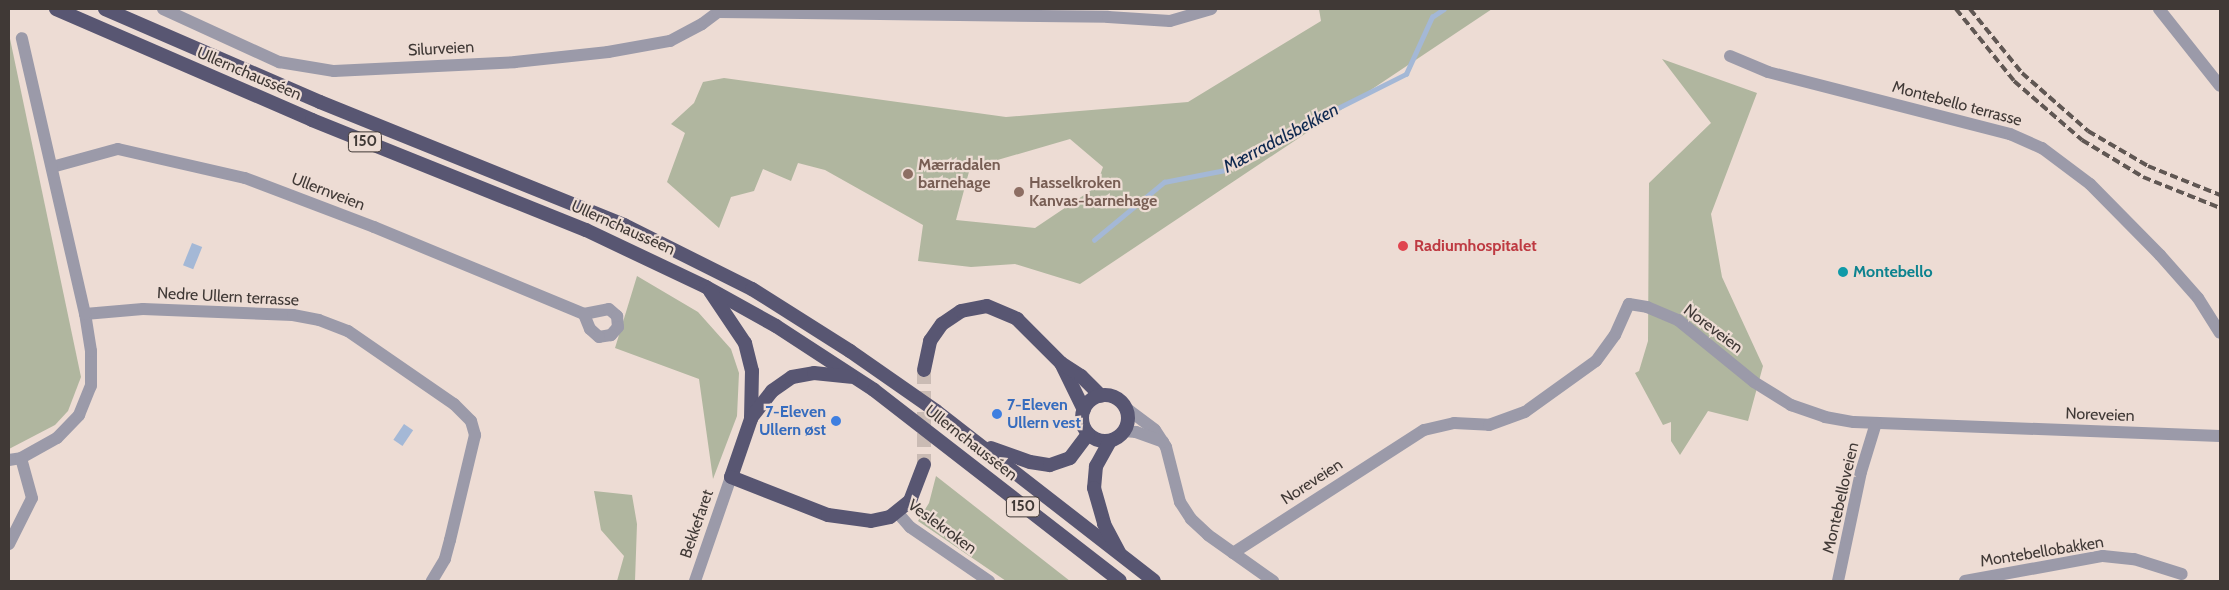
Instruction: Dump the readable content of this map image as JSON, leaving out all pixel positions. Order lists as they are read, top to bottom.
{
  "streets": {
    "highway": ["Ullernchausséen", "150", "Veslekroken"],
    "street": [
      "Silurveien",
      "Montebello terrasse",
      "Ullernveien",
      "Nedre Ullern terrasse",
      "Noreveien",
      "Montebelloveien",
      "Bekkefaret",
      "Montebellobakken"
    ]
  },
  "crossings": [
    ["Ullernchausséen", "150"],
    ["150", "Bekkefaret"],
    ["150", "Veslekroken"],
    ["Noreveien", "Montebelloveien"],
    ["Bekkefaret", "Veslekroken"]
  ],
  "water": ["Mærradalsbekken"],
  "places": [
    "Mærradalen barnehage",
    "Hasselkroken Kanvas-barnehage",
    "Radiumhospitalet",
    "Montebello",
    "7-Eleven Ullern vest",
    "7-Eleven Ullern øst"
  ]
}
